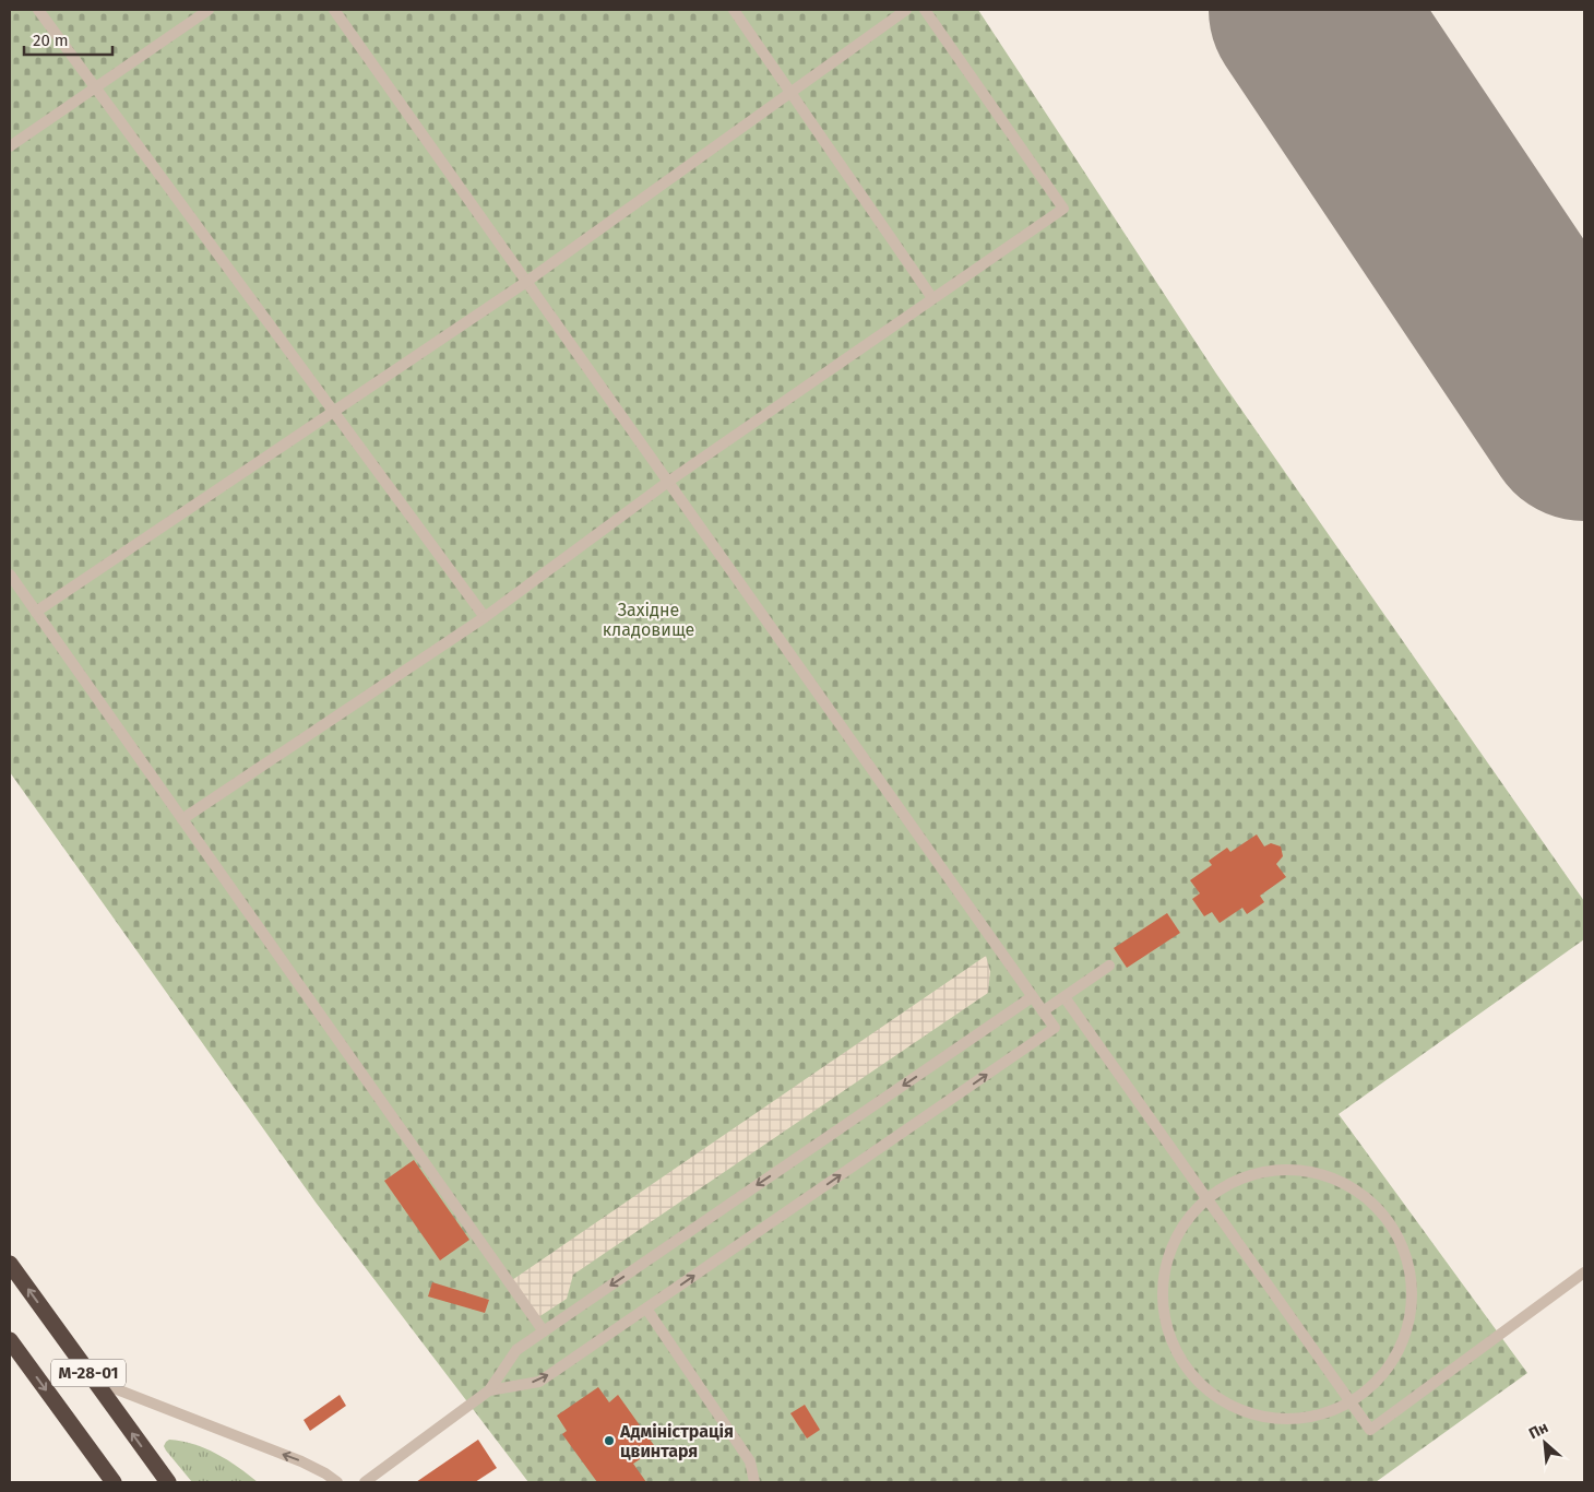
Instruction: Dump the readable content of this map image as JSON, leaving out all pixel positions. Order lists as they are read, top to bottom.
{
  "streets": {
    "highway": ["М-28-01"]
  },
  "parks": ["Західне кладовище"],
  "places": ["Адміністрація цвинтаря"],
  "scale_bar": "20 m",
  "north": "top left"
}
